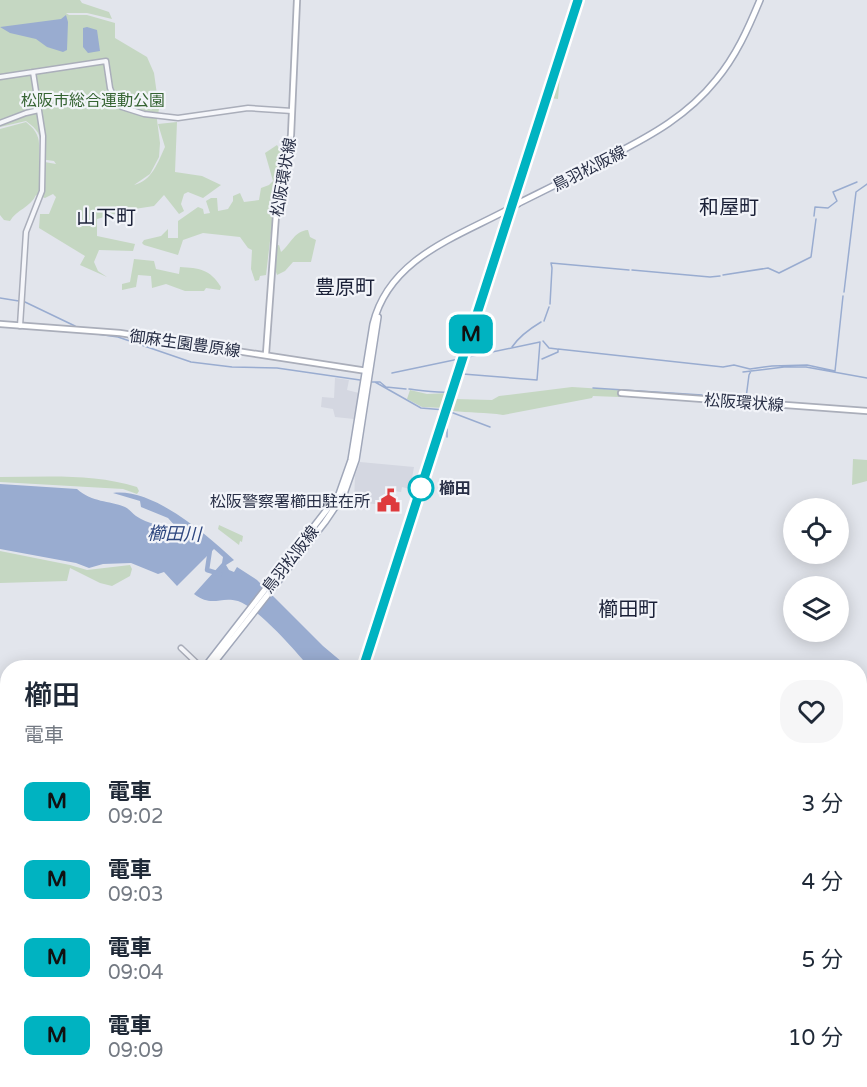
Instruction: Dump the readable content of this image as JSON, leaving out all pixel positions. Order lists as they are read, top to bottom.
{
  "streets": {
    "main road": ["鳥羽松阪線", "松阪環状線", "御麻生園豊原線"]
  },
  "crossings": [
    ["鳥羽松阪線", "御麻生園豊原線"],
    ["松阪環状線", "御麻生園豊原線"]
  ],
  "districts": [
    "和屋町",
    "山下町",
    "豊原町",
    "櫛田町"
  ],
  "water": ["櫛田川"],
  "parks": ["松阪市総合運動公園"],
  "places": {
    "other": ["櫛田"],
    "public building": ["松阪警察署櫛田駐在所"]
  },
  "page": {
    "on_map": "M",
    "heading": ["櫛田", "電車"],
    "list": [
      {
        "mark": "M",
        "name": "電車",
        "note": "09:02",
        "value": "3 分"
      },
      {
        "mark": "M",
        "name": "電車",
        "note": "09:03",
        "value": "4 分"
      },
      {
        "mark": "M",
        "name": "電車",
        "note": "09:04",
        "value": "5 分"
      },
      {
        "mark": "M",
        "name": "電車",
        "note": "09:09",
        "value": "10 分"
      }
    ]
  }
}
